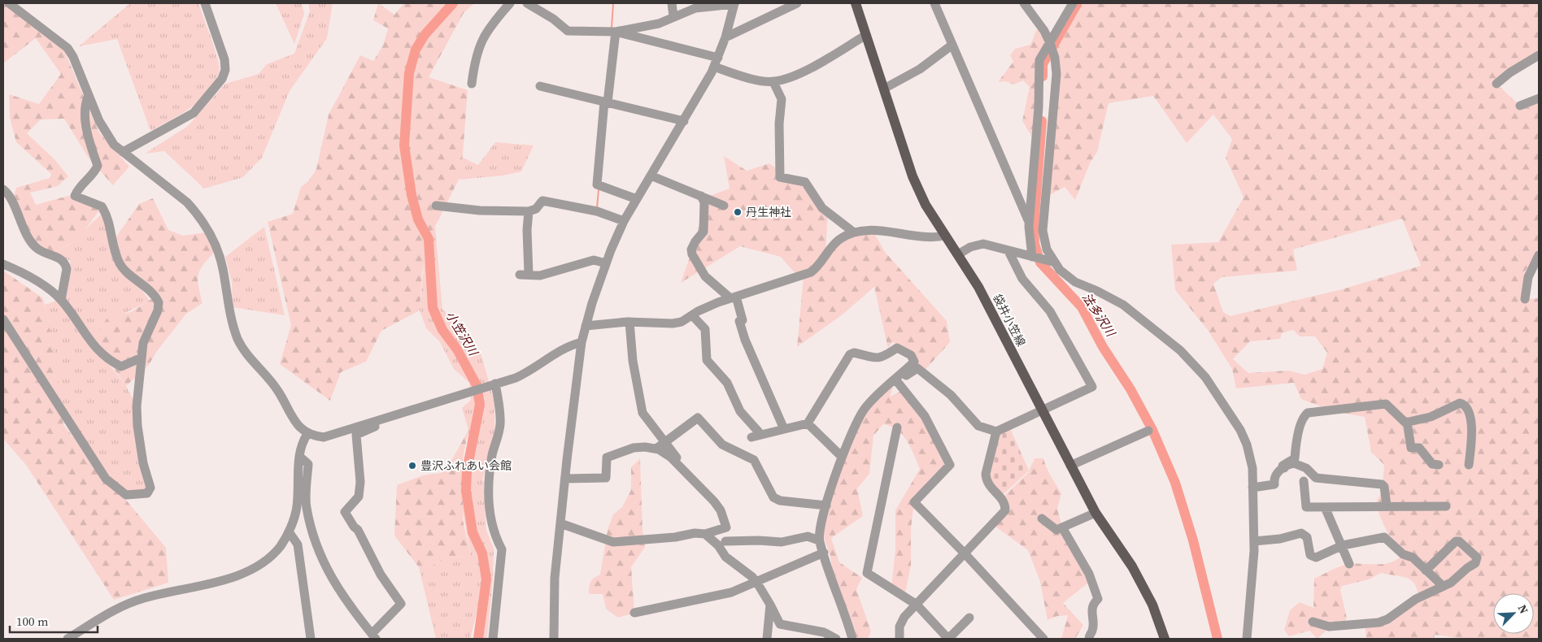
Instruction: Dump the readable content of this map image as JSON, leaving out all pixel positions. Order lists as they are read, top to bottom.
{
  "streets": {
    "main road": ["袋井小笠線"]
  },
  "water": ["法多沢川", "小笠沢川"],
  "places": ["丹生神社", "豊沢ふれあい会館"],
  "scale_bar": "100 m",
  "north": "top right"
}
